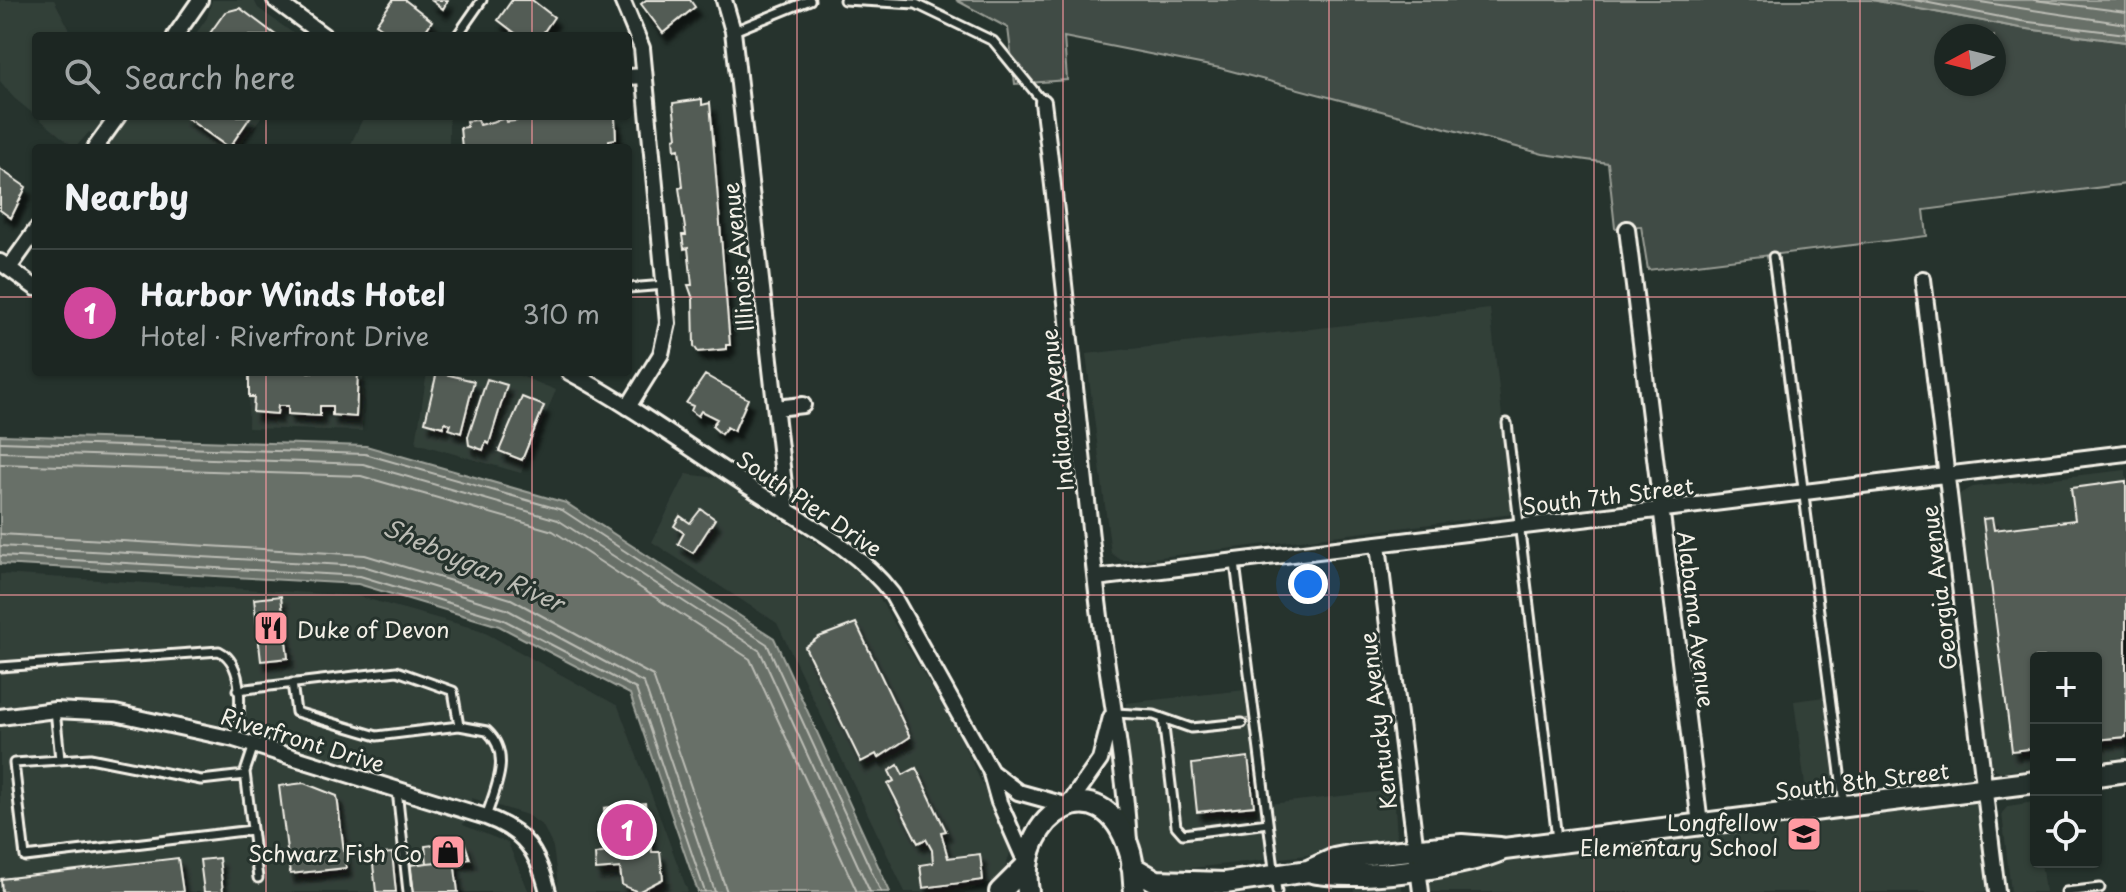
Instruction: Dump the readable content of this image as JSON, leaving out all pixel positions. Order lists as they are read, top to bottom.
{
  "streets": {
    "main road": ["South 8th Street"],
    "street": [
      "Illinois Avenue",
      "Indiana Avenue",
      "South 7th Street",
      "South Pier Drive",
      "Georgia Avenue",
      "Alabama Avenue",
      "Kentucky Avenue",
      "Riverfront Drive"
    ]
  },
  "crossings": [
    ["Illinois Avenue", "South Pier Drive"],
    ["Indiana Avenue", "South 7th Street"],
    ["Indiana Avenue", "South Pier Drive"],
    ["Indiana Avenue", "South 8th Street"],
    ["South 7th Street", "Georgia Avenue"],
    ["South 7th Street", "Alabama Avenue"],
    ["South 7th Street", "Kentucky Avenue"],
    ["Georgia Avenue", "South 8th Street"],
    ["Alabama Avenue", "South 8th Street"],
    ["Kentucky Avenue", "South 8th Street"]
  ],
  "water": ["Sheboygan River"],
  "places": {
    "restaurant": ["Duke of Devon"],
    "school or university": ["Longfellow Elementary School"],
    "shop": ["Schwarz Fish Co"]
  },
  "north": "left",
  "page": {
    "search": "Search here",
    "heading": "Nearby",
    "list": [
      {
        "mark": "1",
        "name": "Harbor Winds Hotel",
        "note": "Hotel · Riverfront Drive",
        "value": "310 m"
      }
    ],
    "map_buttons": ["+", "−"],
    "pins": "1"
  }
}
